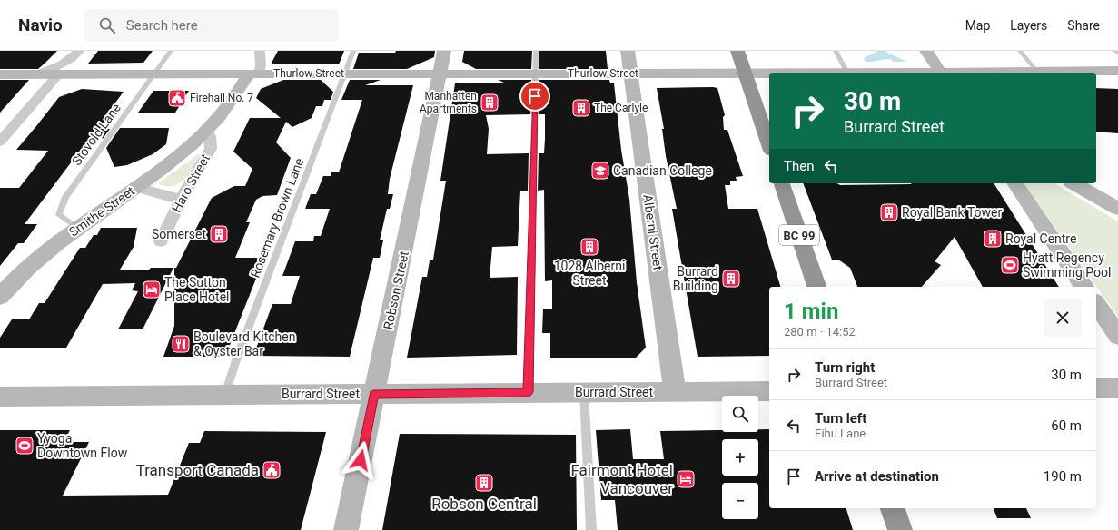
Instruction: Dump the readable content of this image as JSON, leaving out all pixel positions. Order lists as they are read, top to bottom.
{
  "streets": {
    "highway": ["BC 99"],
    "main road": [
      "Thurlow Street",
      "Smithe Street",
      "Alberni Street",
      "Robson Street",
      "Burrard Street"
    ],
    "street": ["Haro Street"],
    "lane": ["Stovold Lane", "Rosemary Brown Lane"]
  },
  "crossings": [
    ["Thurlow Street", "Stovold Lane"],
    ["Thurlow Street", "Rosemary Brown Lane"],
    ["Thurlow Street", "Alberni Street"],
    ["Thurlow Street", "Robson Street"],
    ["Stovold Lane", "Smithe Street"],
    ["Haro Street", "Smithe Street"],
    ["Rosemary Brown Lane", "Burrard Street"],
    ["Alberni Street", "Burrard Street"],
    ["Robson Street", "Burrard Street"]
  ],
  "places": {
    "public building": ["Firehall No. 7", "Transport Canada"],
    "building": [
      "Manhatten Apartments",
      "The Carlyle",
      "Royal Bank Tower",
      "Somerset",
      "Royal Centre",
      "1028 Alberni Street",
      "Burrard Building",
      "Robson Central"
    ],
    "school or university": ["Canadian College"],
    "sports": ["Hyatt Regency Swimming Pool", "Yyoga Downtown Flow"],
    "hotel": ["The Sutton Place Hotel", "Fairmont Hotel Vancouver"],
    "restaurant": ["Boulevard Kitchen & Oyster Bar"]
  },
  "page": {
    "header": "Navio",
    "search": "Search here",
    "nav": ["Map", "Layers", "Share"],
    "turn": ["30 m", "Burrard Street"],
    "then": "Then",
    "heading": ["1 min", "280 m · 14:52"],
    "list": [
      {
        "name": "Turn right",
        "note": "Burrard Street",
        "value": "30 m"
      },
      {
        "name": "Turn left",
        "note": "Eihu Lane",
        "value": "60 m"
      },
      {
        "name": "Arrive at destination",
        "value": "190 m"
      }
    ],
    "map_buttons": ["+", "−"]
  }
}
